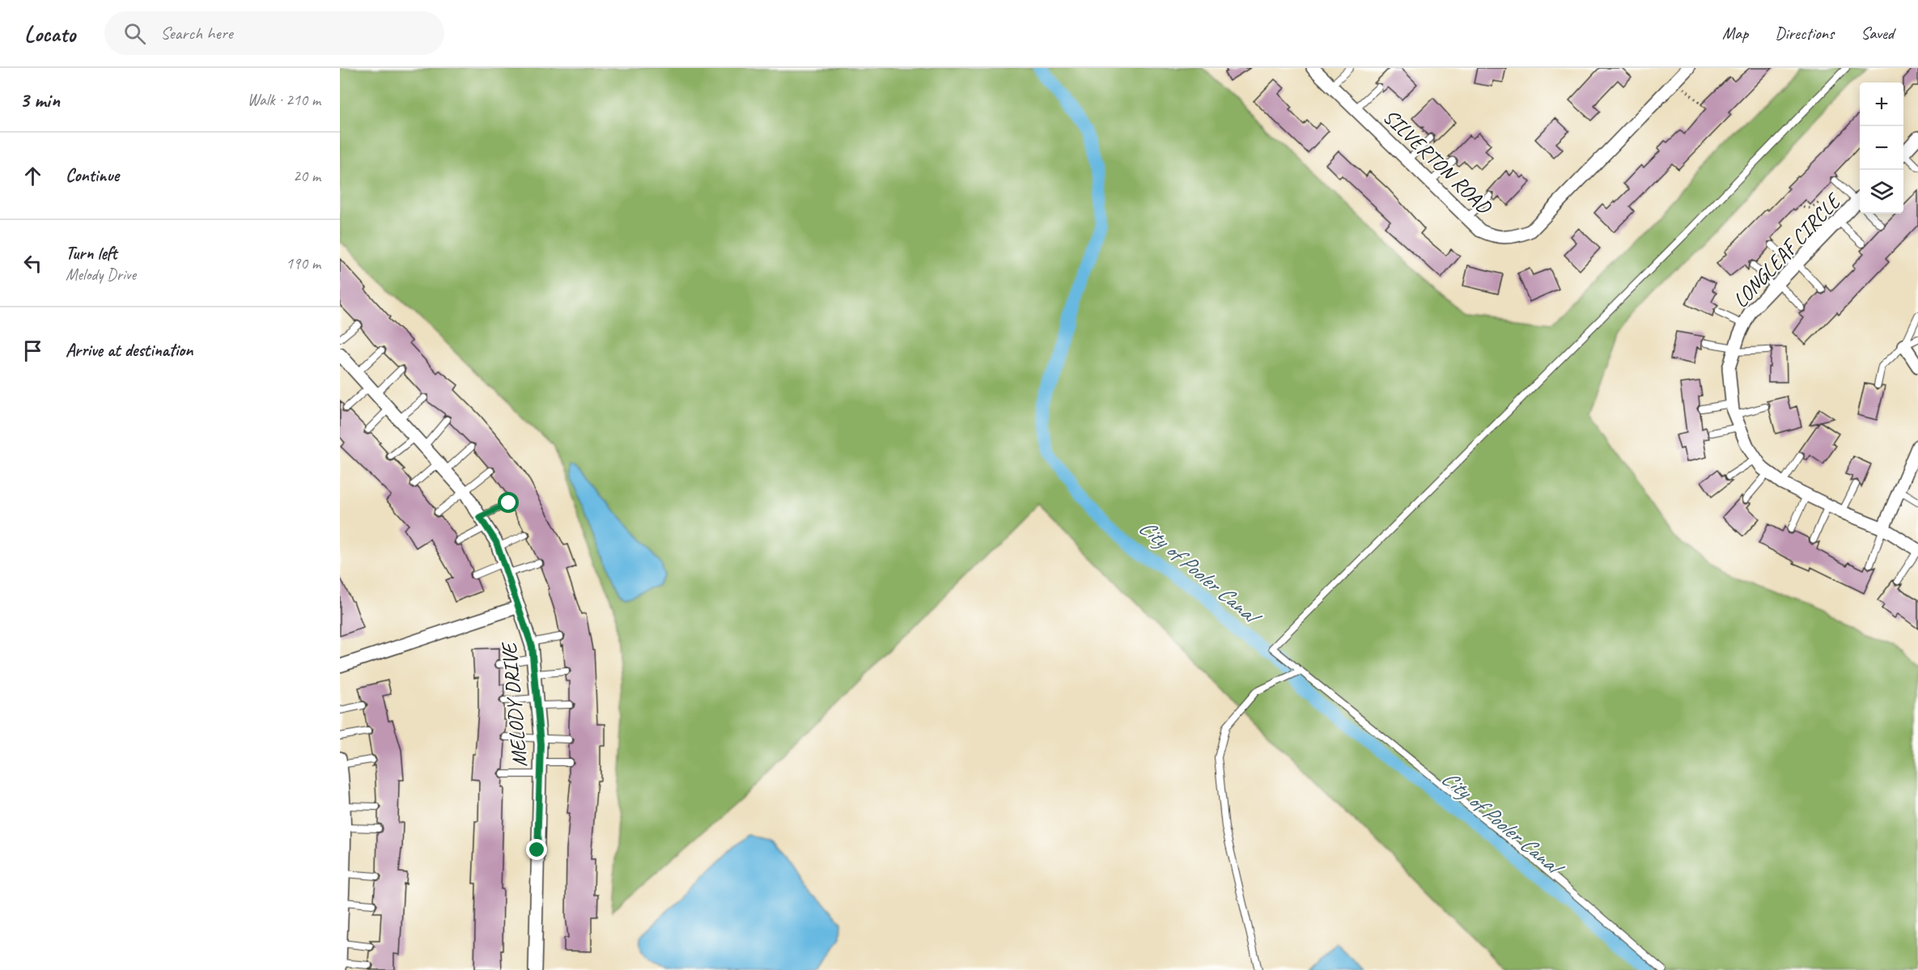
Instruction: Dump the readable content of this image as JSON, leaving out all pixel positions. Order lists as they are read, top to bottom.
{
  "streets": {
    "street": ["SILVERTON ROAD", "LONGLEAF CIRCLE", "MELODY DRIVE"]
  },
  "water": ["City of Pooler Canal"],
  "page": {
    "header": "Locato",
    "search": "Search here",
    "nav": ["Map", "Directions", "Saved"],
    "heading": ["3 min", "Walk · 210 m"],
    "map_buttons": ["+", "−"],
    "list": [
      ["Continue", "20 m"],
      ["Turn left", "Melody Drive", "190 m"],
      "Arrive at destination"
    ]
  }
}
